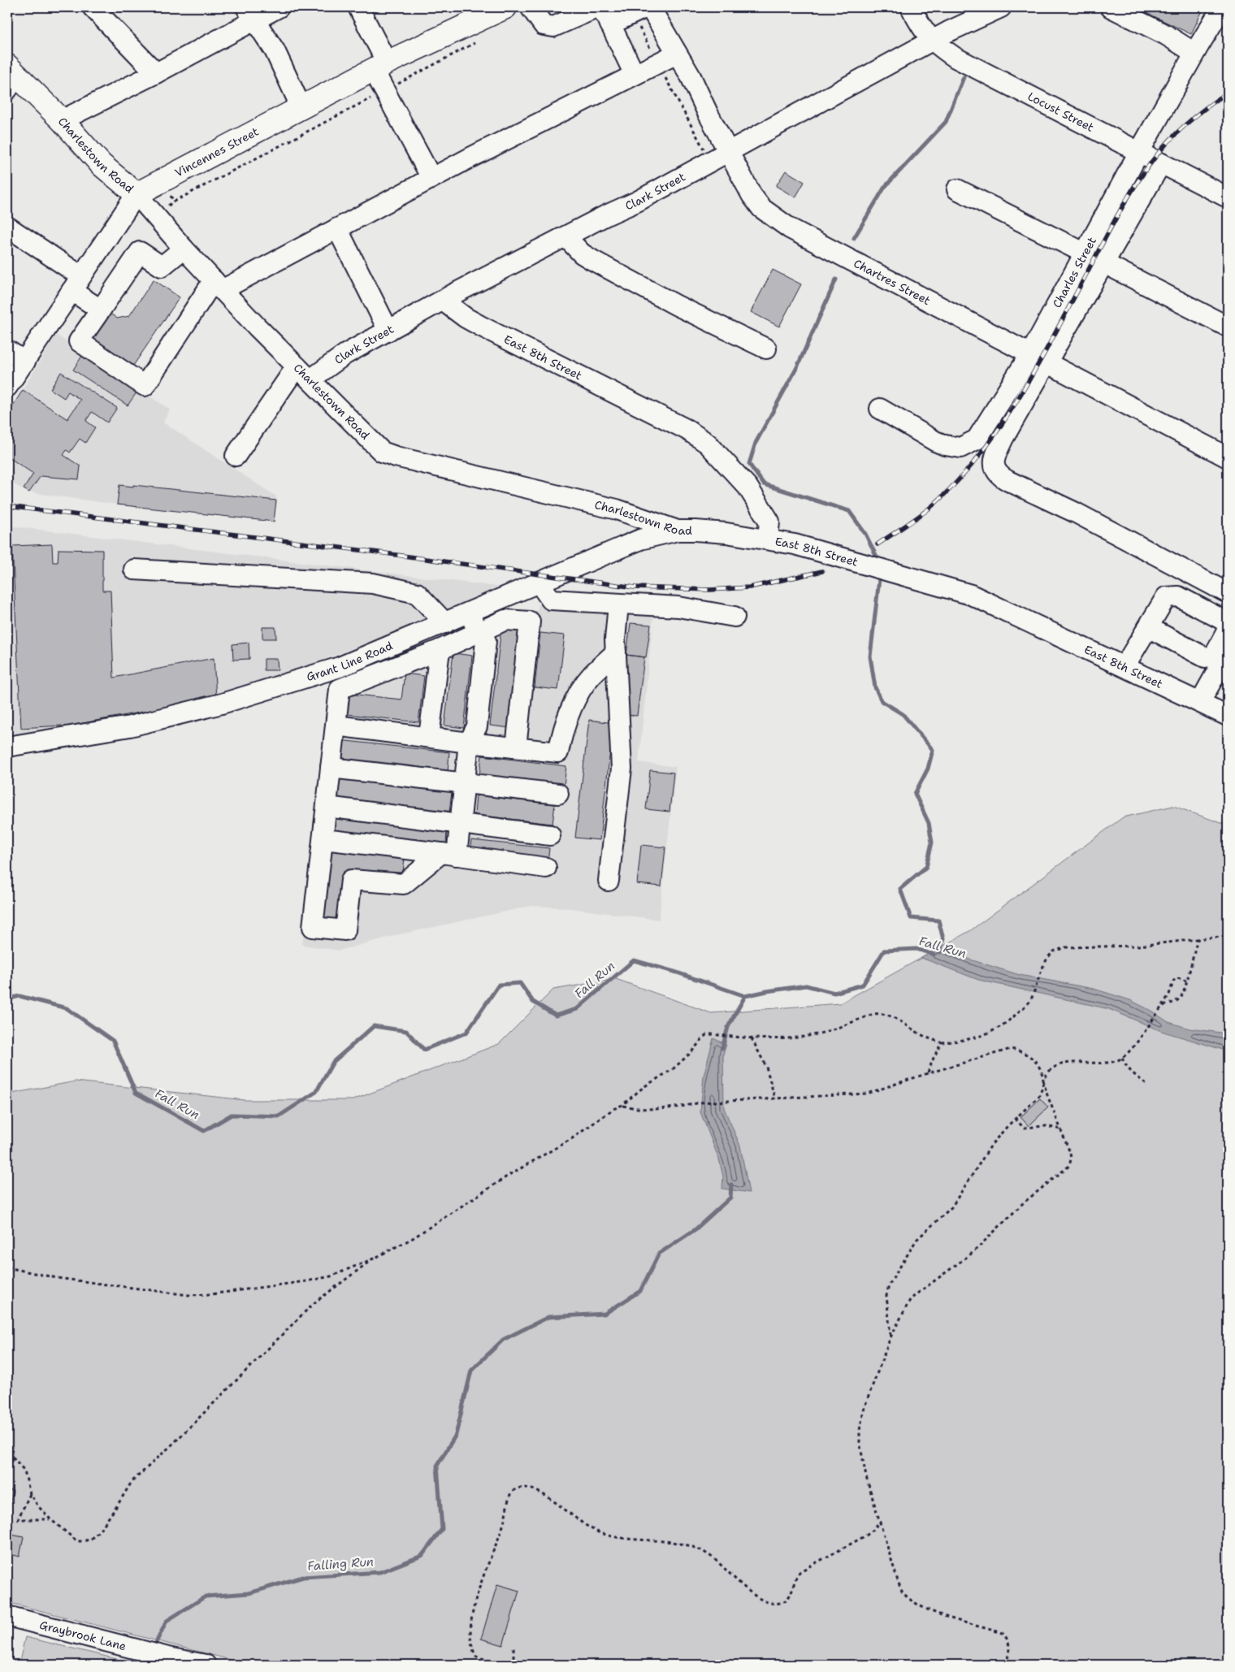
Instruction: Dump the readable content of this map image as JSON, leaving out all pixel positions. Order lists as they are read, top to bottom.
{
  "streets": {
    "main road": ["Vincennes Street", "Charlestown Road"],
    "street": [
      "Locust Street",
      "Clark Street",
      "Charles Street",
      "Chartres Street",
      "East 8th Street",
      "Grant Line Road",
      "Graybrook Lane"
    ]
  },
  "crossings": [
    ["Locust Street", "Clark Street"],
    ["Locust Street", "Charles Street"],
    ["Vincennes Street", "Charlestown Road"],
    ["Charlestown Road", "Clark Street"],
    ["Charlestown Road", "East 8th Street"],
    ["Charlestown Road", "Grant Line Road"],
    ["Clark Street", "Chartres Street"],
    ["Clark Street", "East 8th Street"],
    ["Charles Street", "Chartres Street"]
  ],
  "water": ["Fall Run", "Falling Run"]
}
